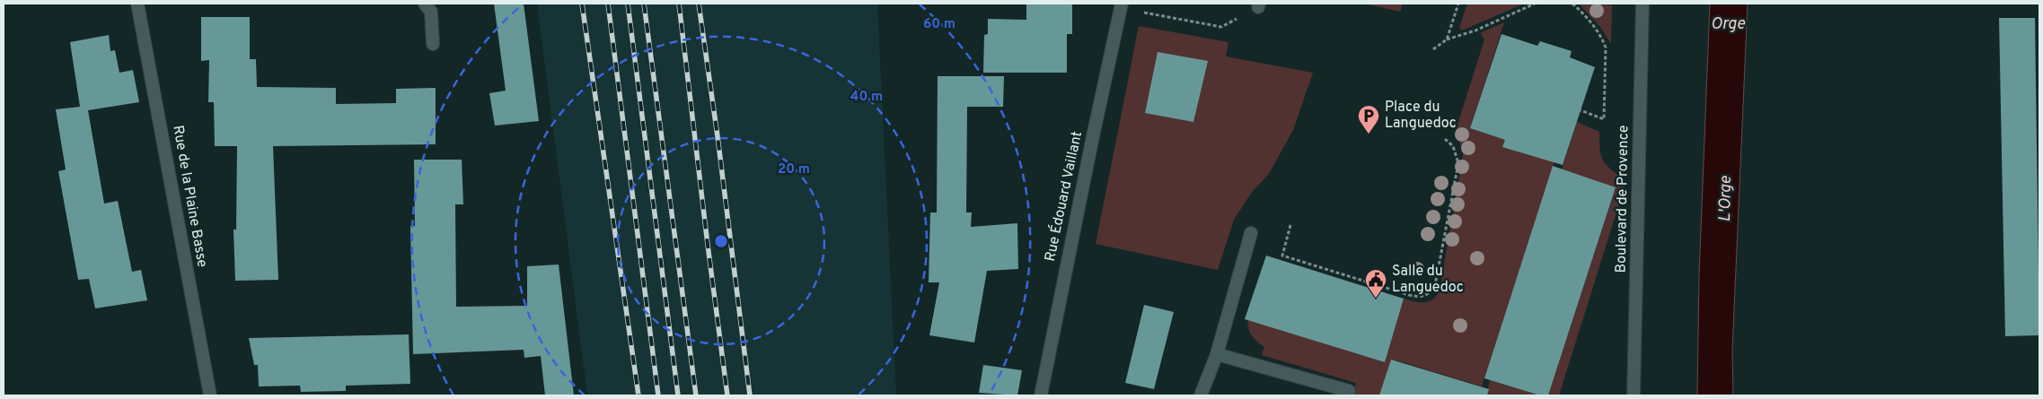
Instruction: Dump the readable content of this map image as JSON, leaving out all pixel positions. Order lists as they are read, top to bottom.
{
  "streets": {
    "street": ["Rue de la Plaine Basse", "Rue Édouard Vaillant", "Boulevard de Provence"]
  },
  "water": ["Orge", "L'Orge"],
  "places": {
    "parking": ["Place du Languedoc"],
    "public building": ["Salle du Languedoc"]
  },
  "rings": ["60 m", "40 m", "20 m"]
}
